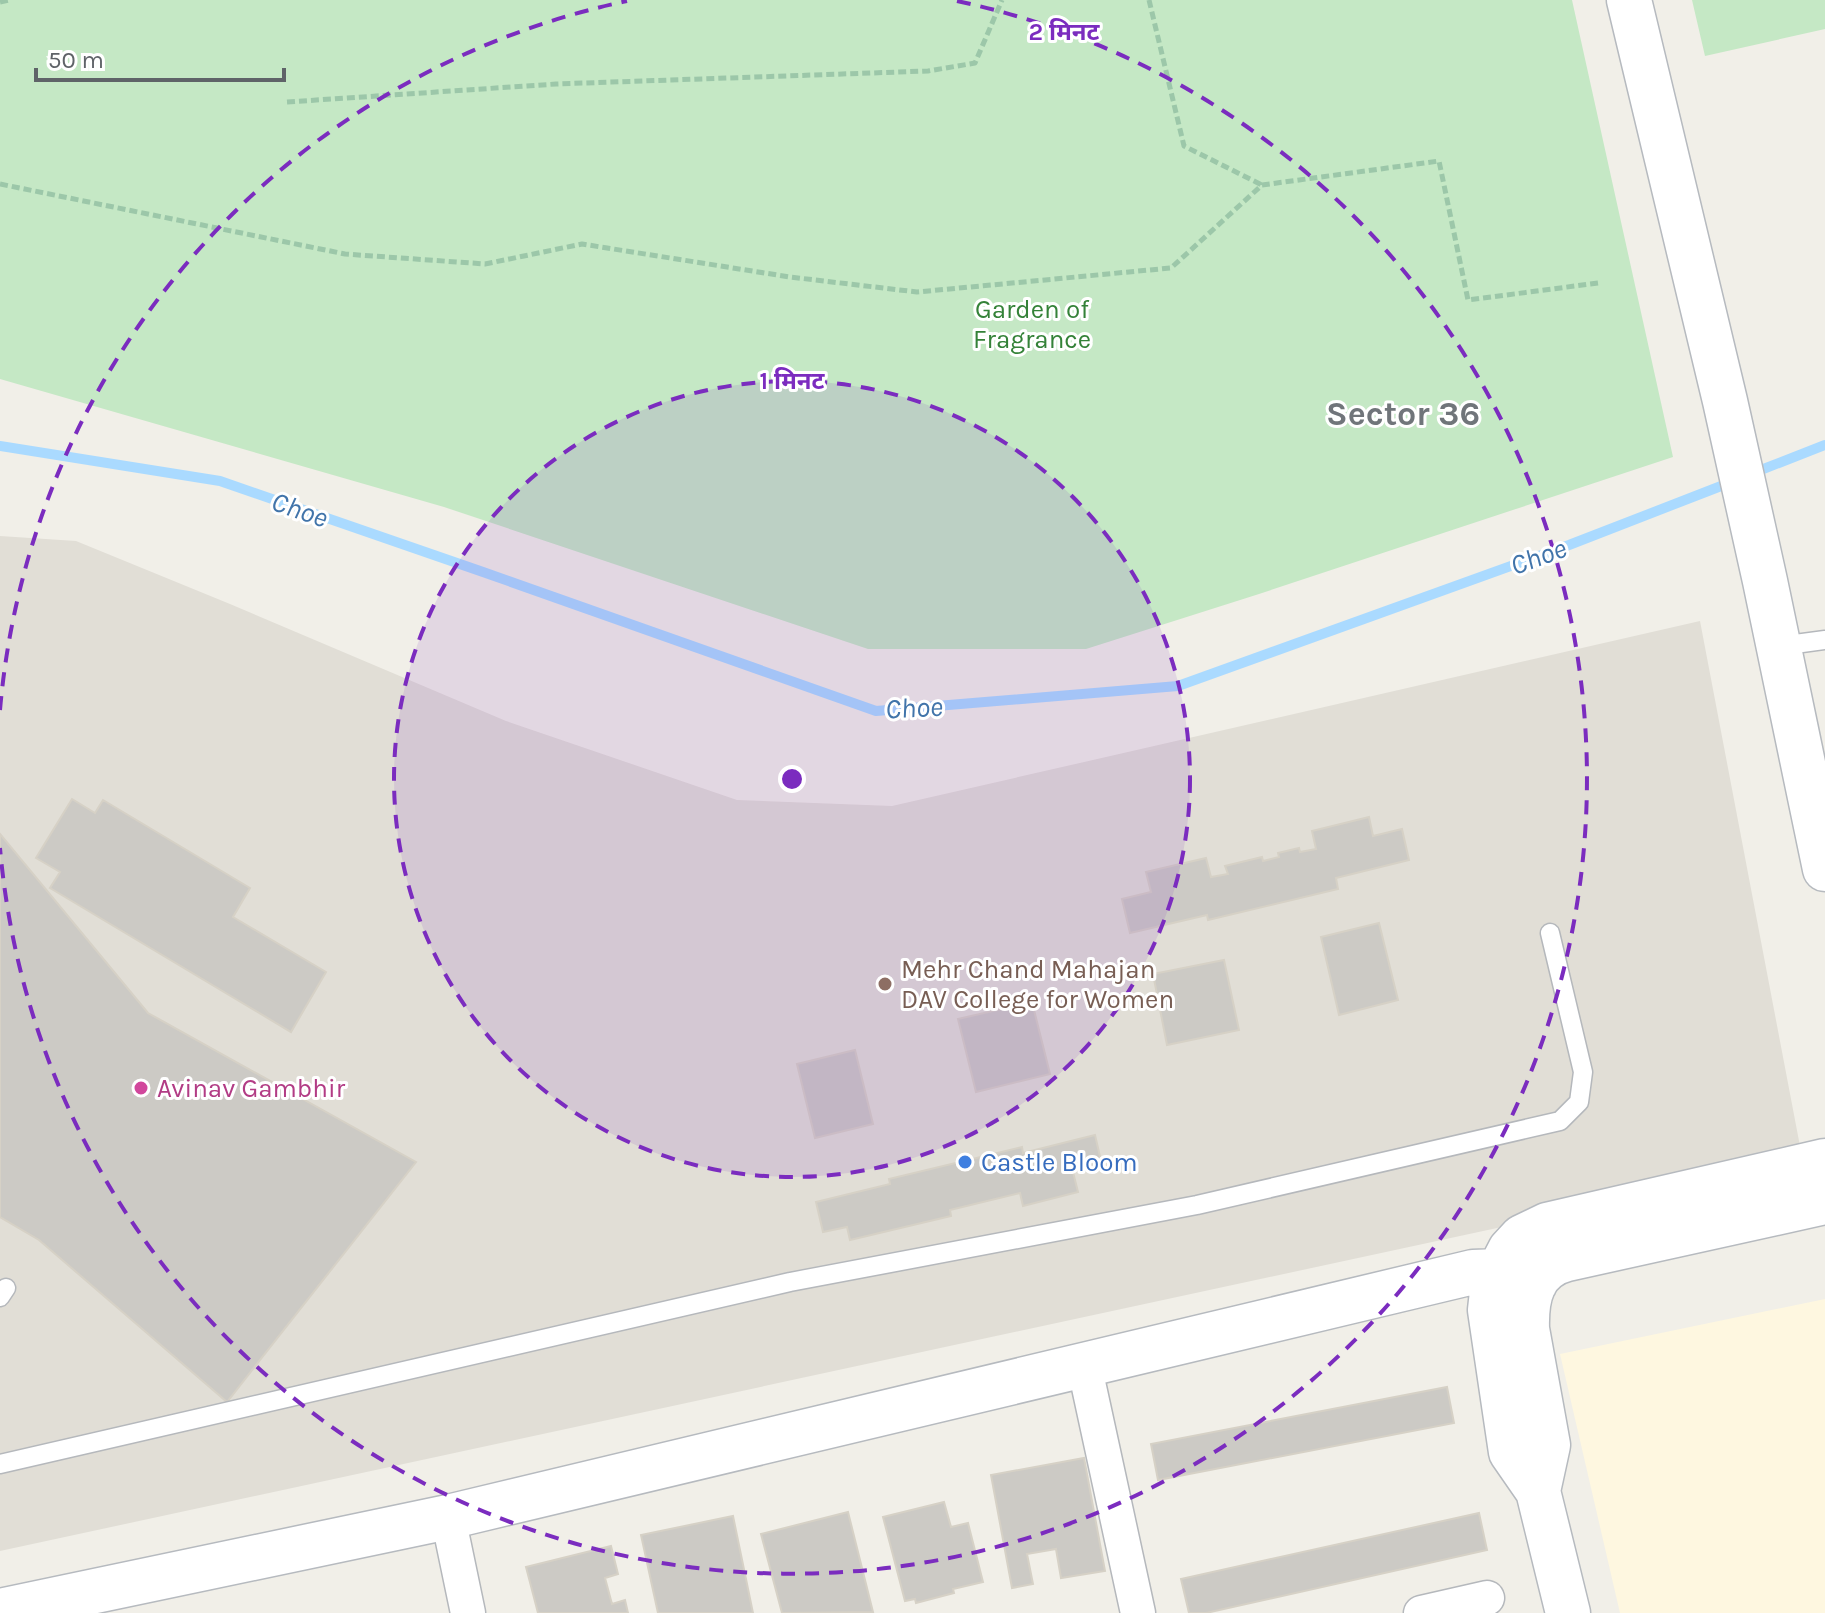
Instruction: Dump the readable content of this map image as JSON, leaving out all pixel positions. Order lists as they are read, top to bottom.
{
  "districts": ["Sector 36"],
  "water": ["Choe"],
  "parks": ["Garden of Fragrance"],
  "places": ["Mehr Chand Mahajan DAV College for Women", "Avinav Gambhir", "Castle Bloom"],
  "scale_bar": "50 m",
  "rings": ["2 मिनट", "1 मिनट"]
}
